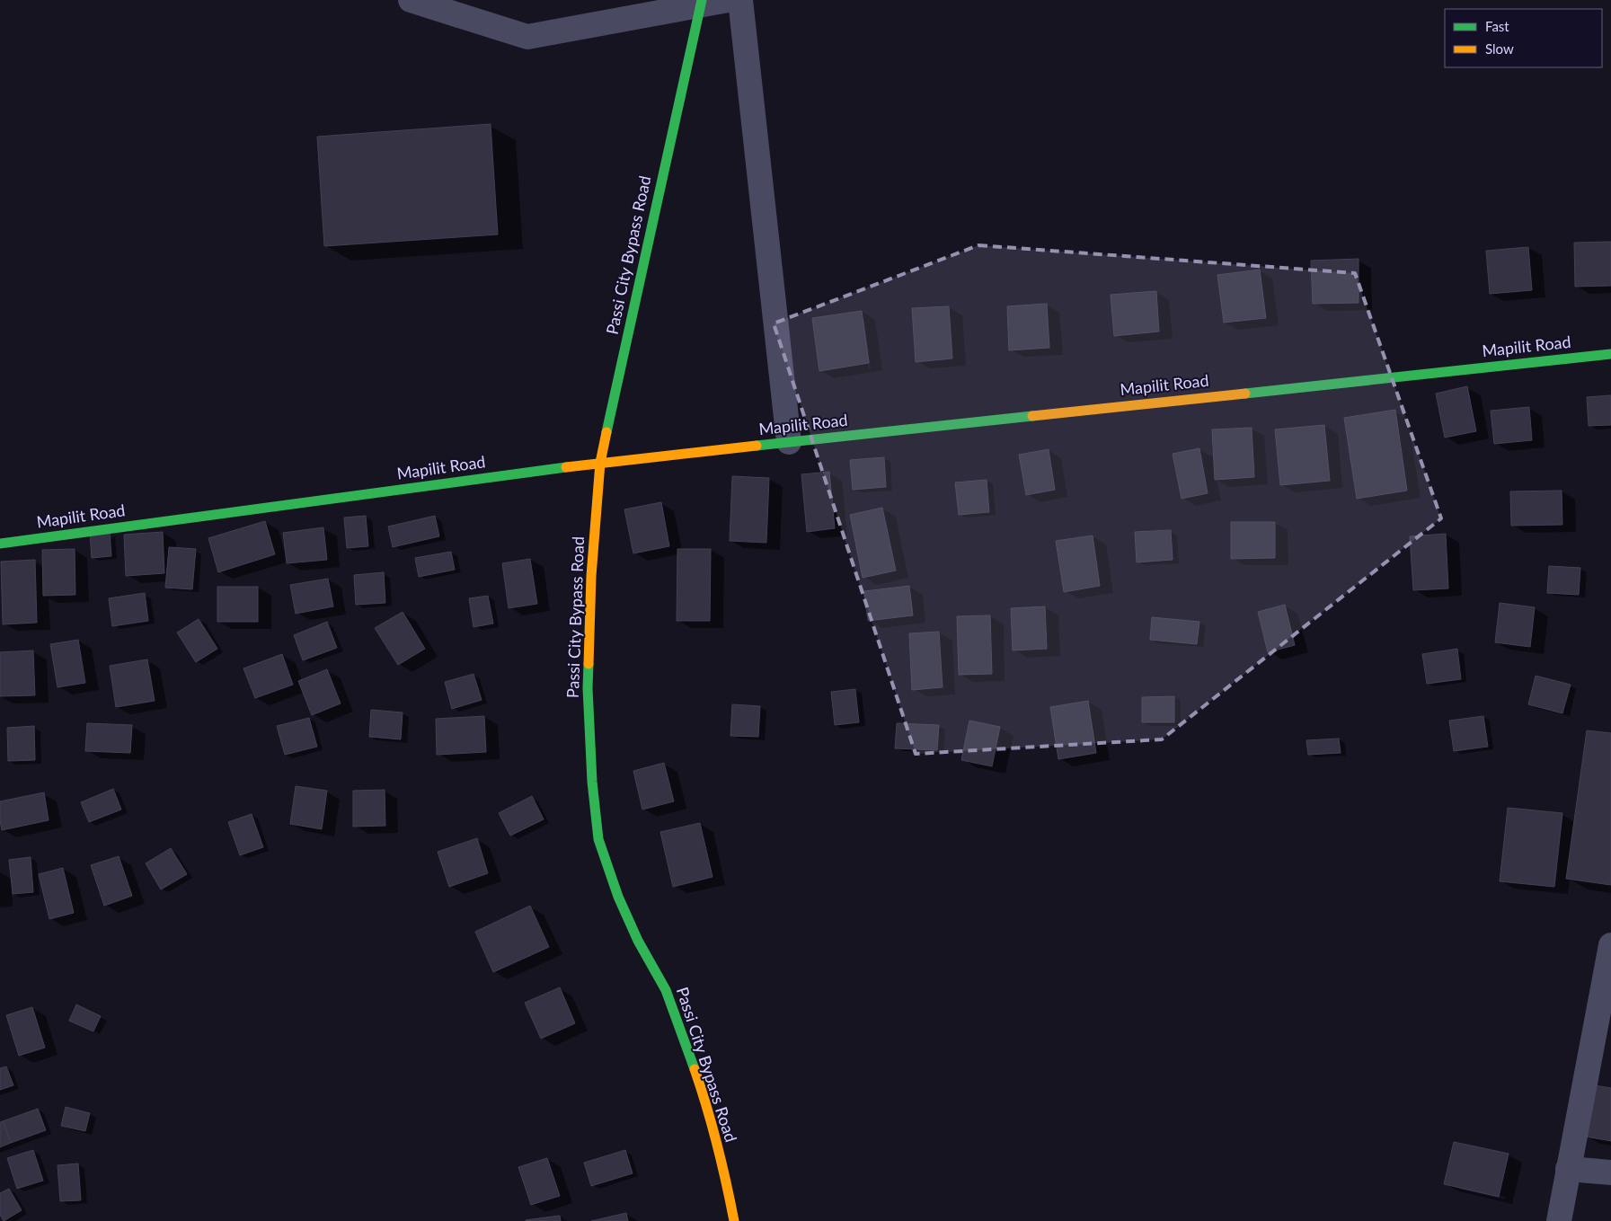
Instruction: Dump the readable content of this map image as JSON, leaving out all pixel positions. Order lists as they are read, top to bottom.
{
  "streets": {
    "street": ["Passi City Bypass Road", "Mapilit Road"]
  },
  "crossings": [
    ["Passi City Bypass Road", "Mapilit Road"]
  ],
  "legend": ["Fast", "Slow"]
}
